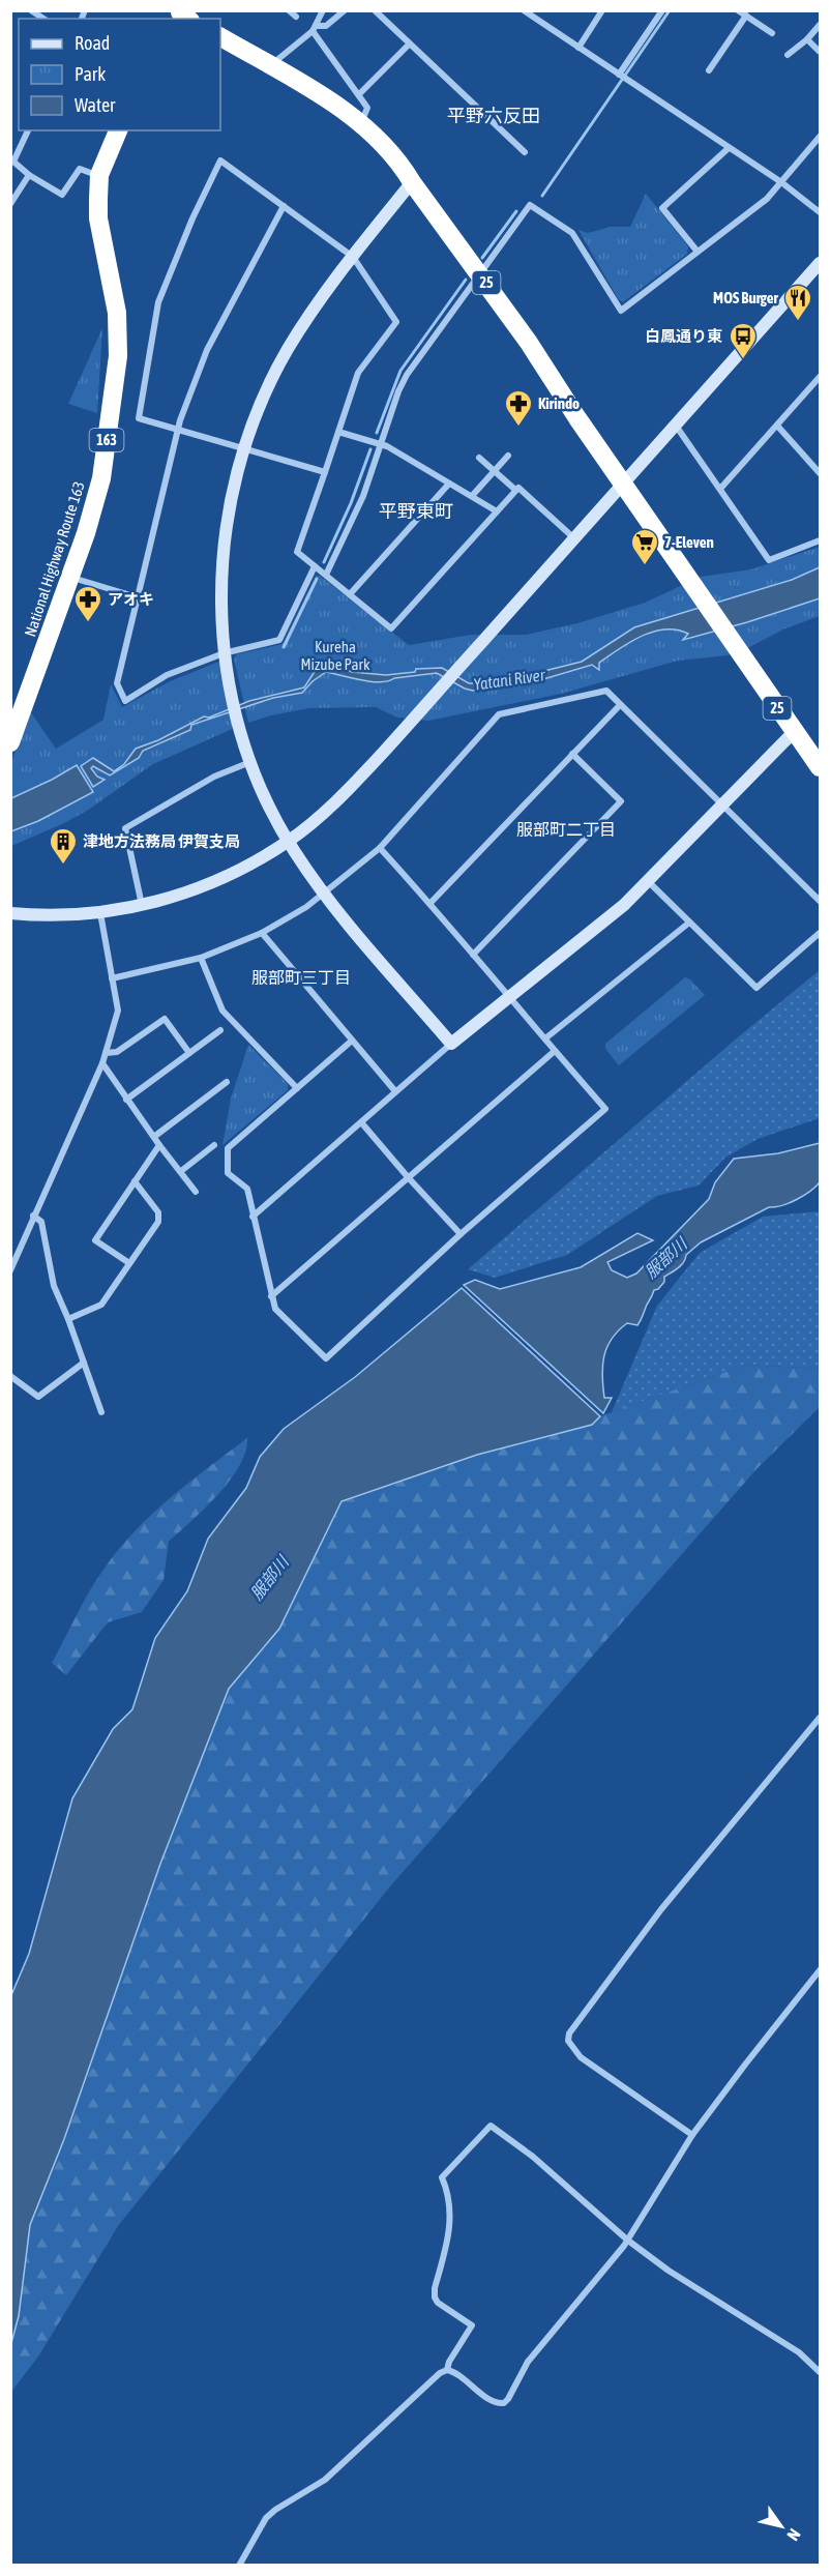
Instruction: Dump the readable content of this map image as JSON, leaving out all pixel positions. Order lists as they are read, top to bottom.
{
  "streets": {
    "highway": ["25", "163", "National Highway Route 163"]
  },
  "districts": [
    "平野六反田",
    "平野東町",
    "服部町二丁目",
    "服部町三丁目"
  ],
  "water": ["Yatani River", "服部川"],
  "parks": ["Kureha Mizube Park"],
  "places": {
    "restaurant": ["MOS Burger"],
    "bus stop": ["白鳳通り東"],
    "pharmacy": ["Kirindo", "アオキ"],
    "supermarket": ["7-Eleven"],
    "building": ["津地方法務局 伊賀支局"]
  },
  "legend": ["Road", "Park", "Water"],
  "north": "bottom right"
}
